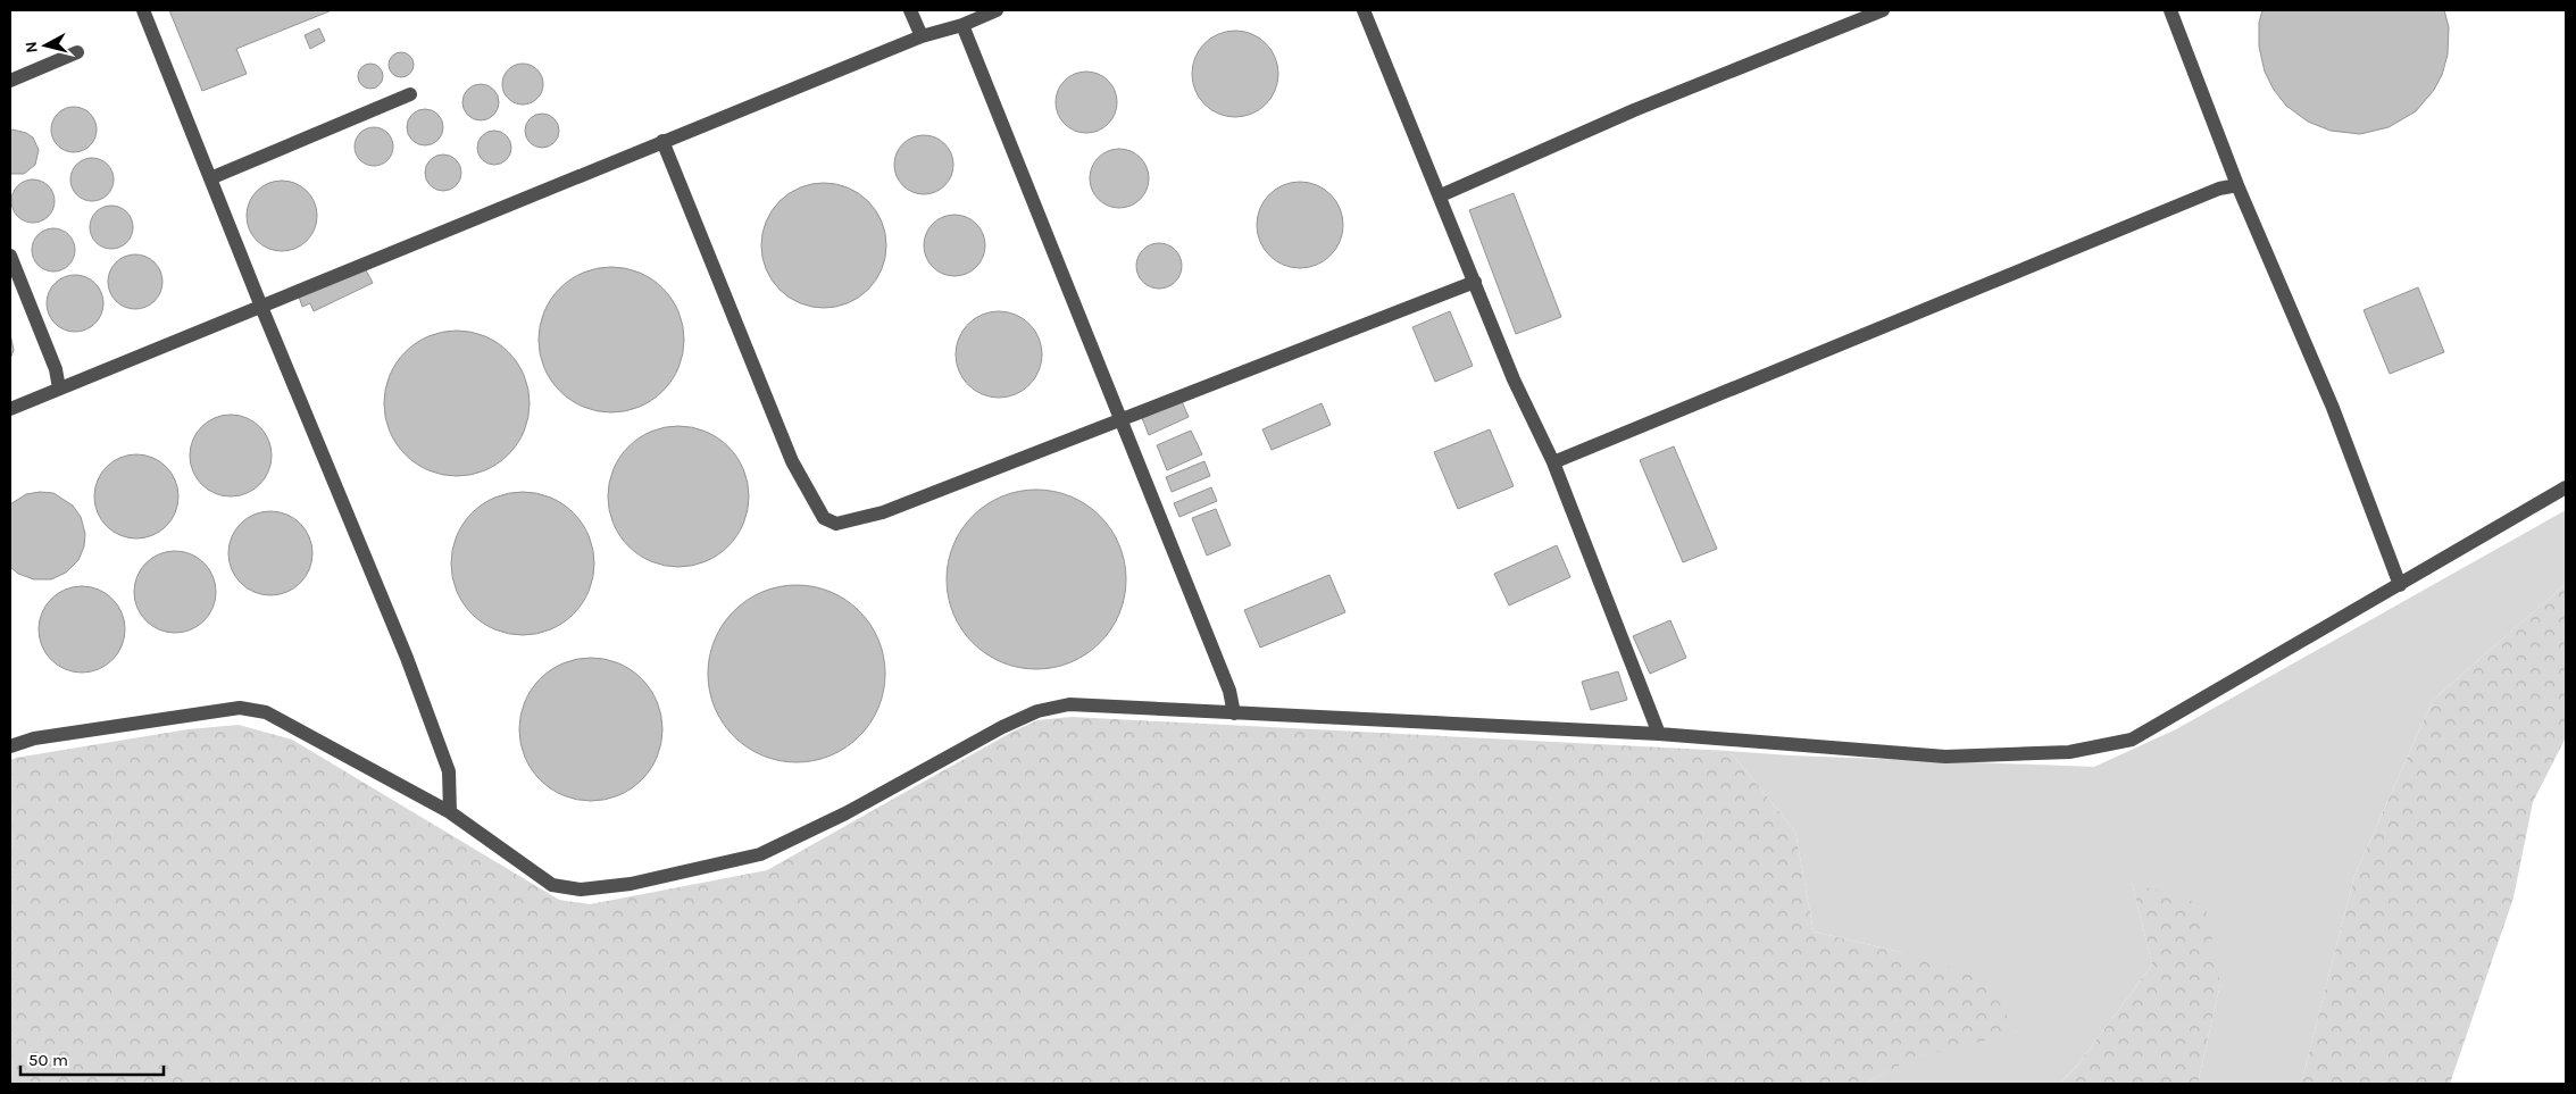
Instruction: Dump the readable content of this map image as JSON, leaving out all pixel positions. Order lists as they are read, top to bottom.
{
  "scale_bar": "50 m",
  "north": "left"
}
